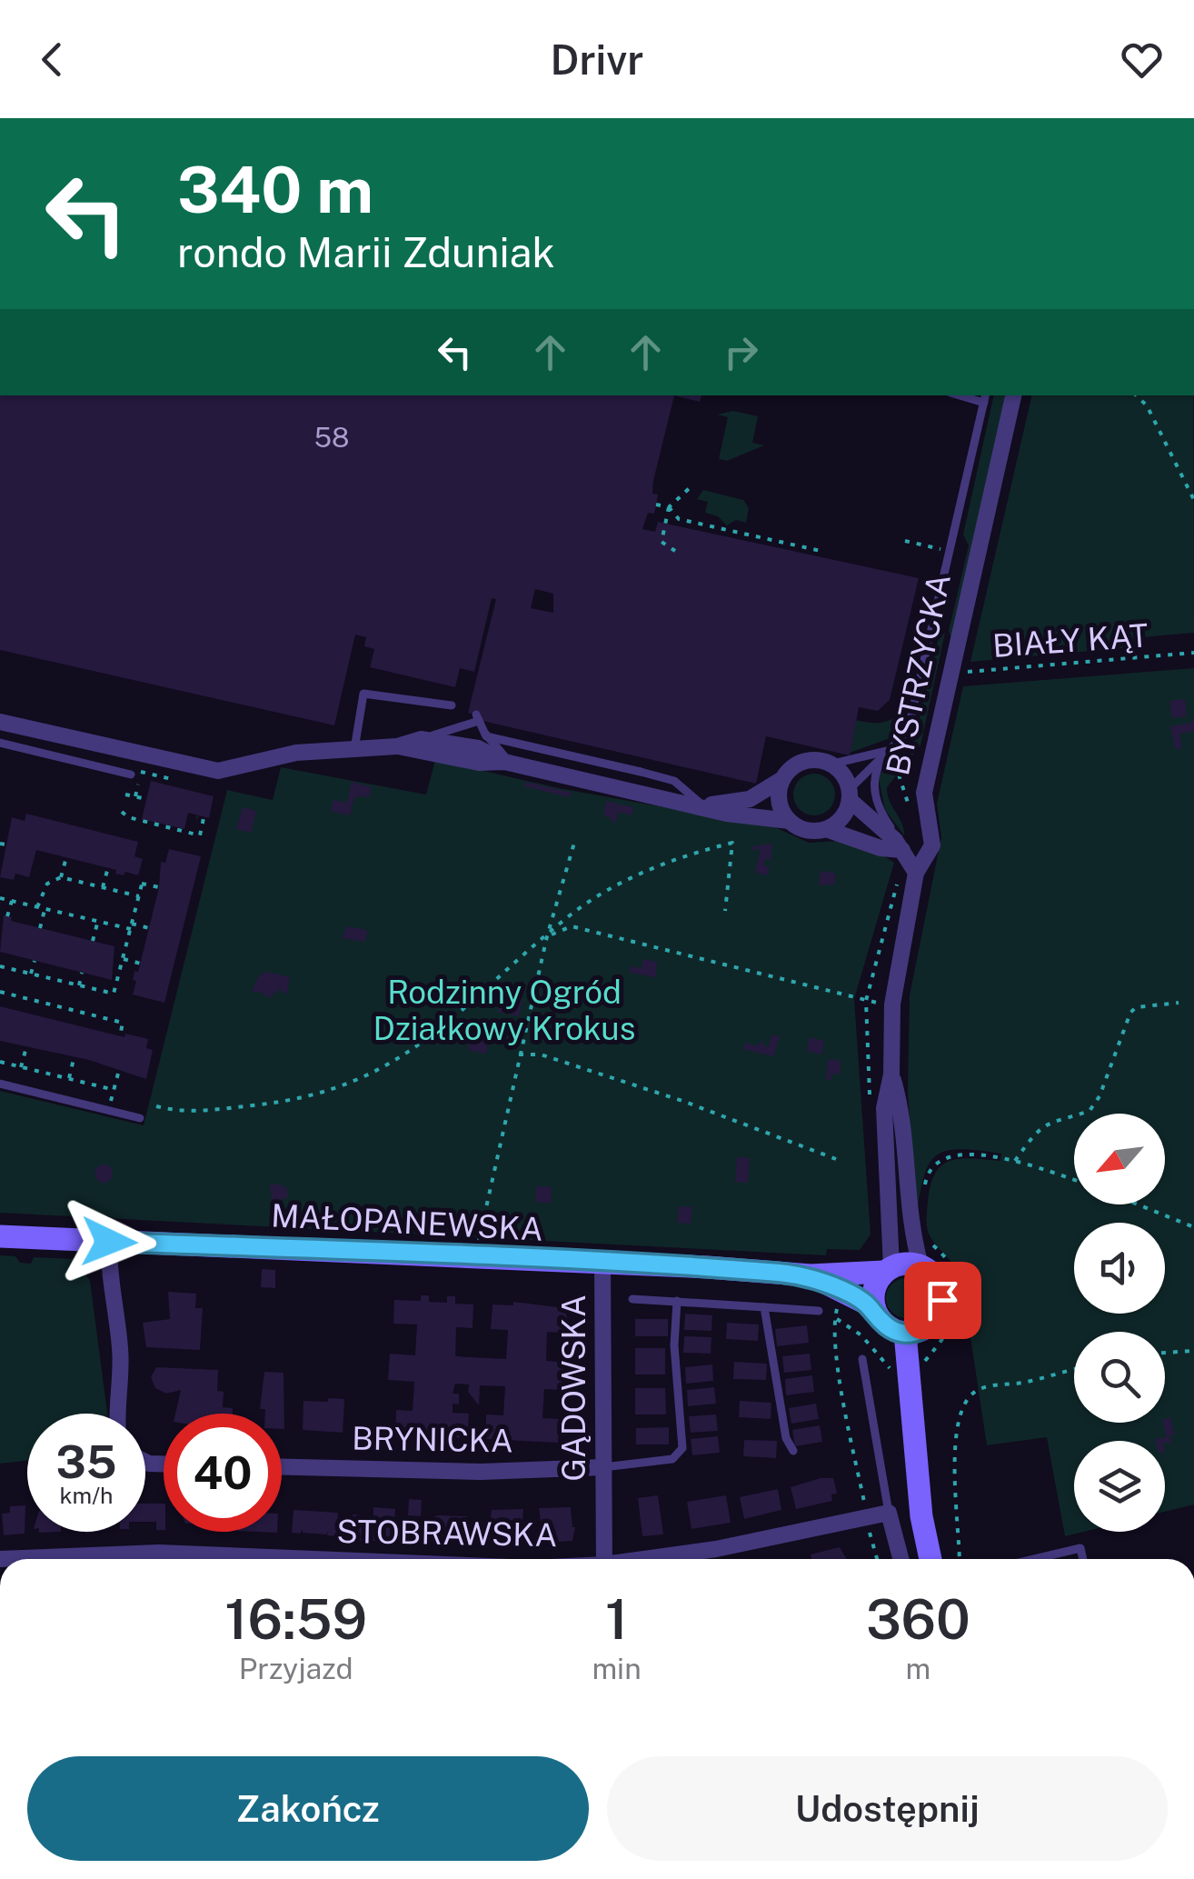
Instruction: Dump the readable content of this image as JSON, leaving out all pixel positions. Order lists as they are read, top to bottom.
{
  "streets": {
    "street": [
      "BYSTRZYCKA",
      "MAŁOPANEWSKA",
      "GĄDOWSKA",
      "BRYNICKA",
      "STOBRAWSKA"
    ],
    "path": ["BIAŁY KĄT"]
  },
  "crossings": [
    ["BIAŁY KĄT", "BYSTRZYCKA"],
    ["BYSTRZYCKA", "MAŁOPANEWSKA"],
    ["MAŁOPANEWSKA", "GĄDOWSKA"],
    ["GĄDOWSKA", "BRYNICKA"]
  ],
  "parks": ["Rodzinny Ogród Działkowy Krokus"],
  "house_numbers": ["58"],
  "north": "bottom left",
  "page": {
    "header": "Drivr",
    "turn": ["340 m", "rondo Marii Zduniak"],
    "speed": "35 km/h",
    "limit": "40",
    "eta": [
      "16:59",
      "Przyjazd",
      "1",
      "min",
      "360",
      "m"
    ],
    "buttons": ["Zakończ", "Udostępnij"]
  }
}
